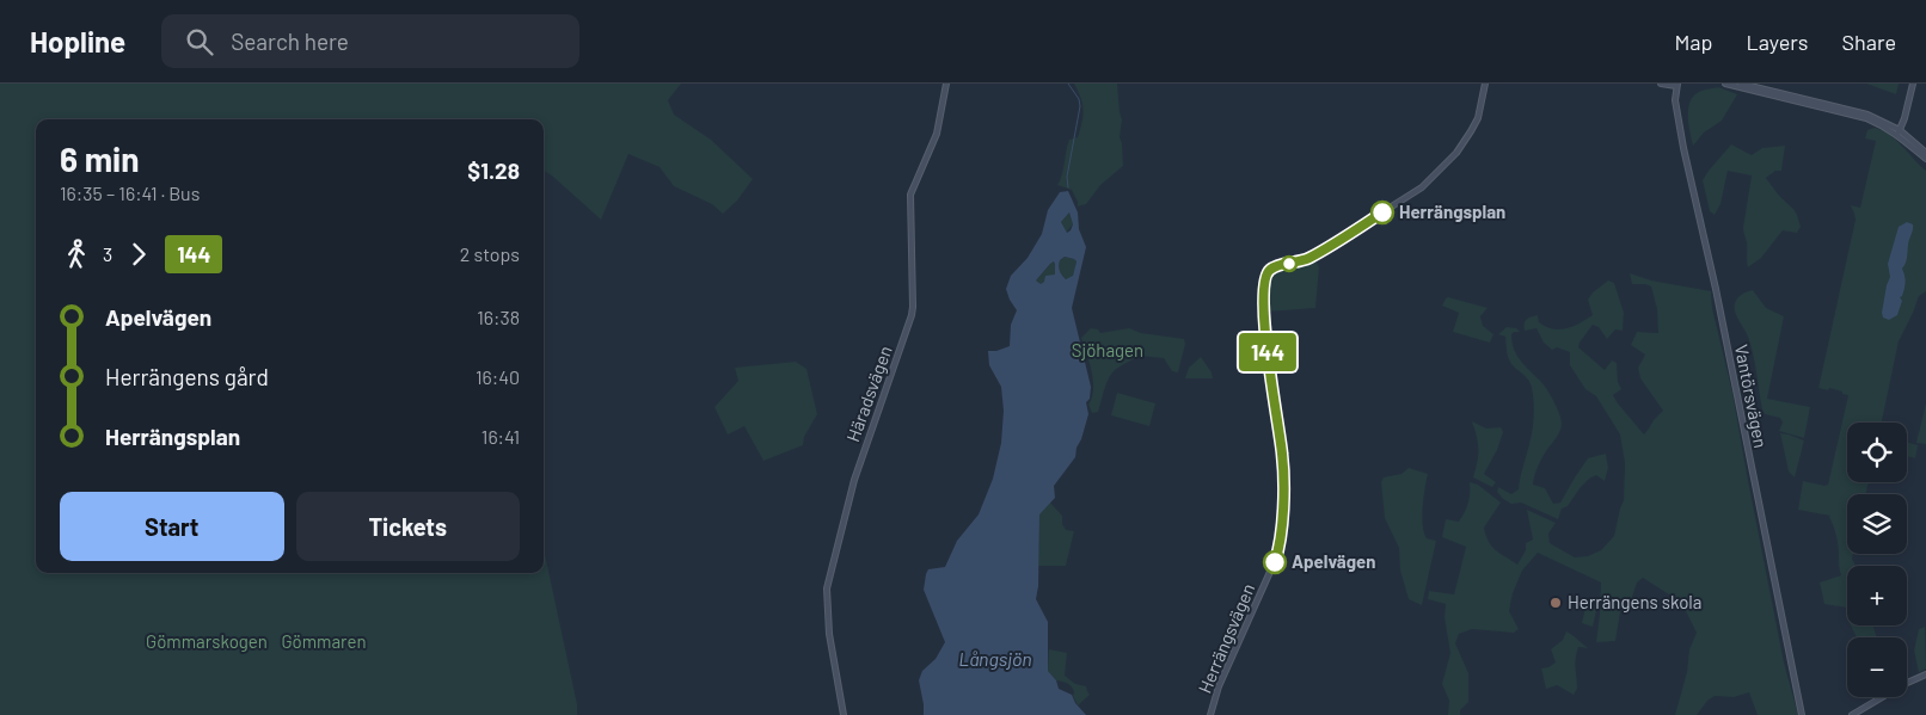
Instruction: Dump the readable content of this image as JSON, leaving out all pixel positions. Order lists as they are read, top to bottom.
{
  "streets": {
    "street": ["Häradsvägen", "Vantörsvägen", "Herrängsvägen"]
  },
  "water": ["Långsjön"],
  "parks": ["Sjöhagen", "Gömmarskogen", "Gömmaren"],
  "places": ["Herrängsplan", "Apelvägen", "Herrängens skola"],
  "lines": ["bus line 144"],
  "page": {
    "header": "Hopline",
    "search": "Search here",
    "nav": ["Map", "Layers", "Share"],
    "on_map": "144",
    "heading": ["6 min", "16:35 – 16:41 · Bus", "$1.28"],
    "legs": ["3", "144", "2 stops"],
    "list": [
      {
        "name": "Apelvägen",
        "value": "16:38"
      },
      {
        "name": "Herrängens gård",
        "value": "16:40"
      },
      {
        "name": "Herrängsplan",
        "value": "16:41"
      }
    ],
    "map_buttons": ["+", "−"],
    "buttons": ["Start", "Tickets"]
  }
}
